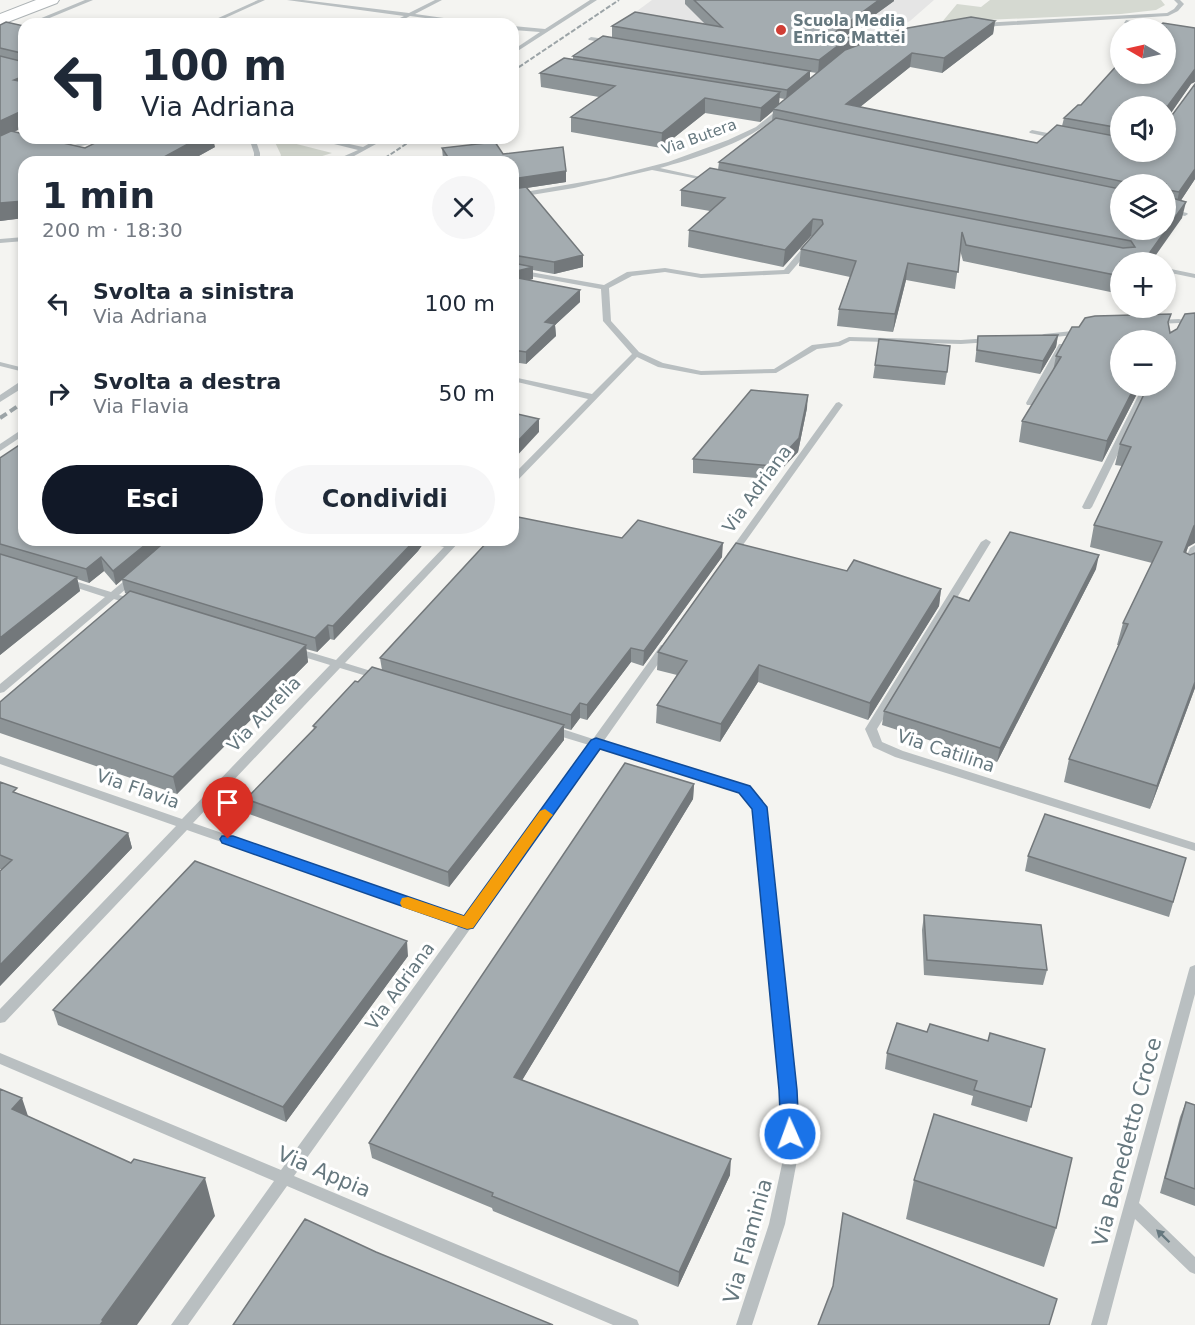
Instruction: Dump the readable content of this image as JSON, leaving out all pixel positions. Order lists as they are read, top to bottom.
{
  "streets": {
    "street": [
      "Via Butera",
      "Via Adriana",
      "Via Aurelia",
      "Via Catilina",
      "Via Flavia",
      "Via Benedetto Croce",
      "Via Appia",
      "Via Flaminia"
    ]
  },
  "crossings": [
    ["Via Adriana", "Via Flavia"],
    ["Via Adriana", "Via Appia"],
    ["Via Adriana", "Via Flaminia"],
    ["Via Aurelia", "Via Flavia"]
  ],
  "places": ["Scuola Media Enrico Mattei"],
  "north": "left",
  "page": {
    "map_buttons": ["+", "−"],
    "turn": ["100 m", "Via Adriana"],
    "heading": ["1 min", "200 m · 18:30"],
    "list": [
      {
        "name": "Svolta a sinistra",
        "note": "Via Adriana",
        "value": "100 m"
      },
      {
        "name": "Svolta a destra",
        "note": "Via Flavia",
        "value": "50 m"
      }
    ],
    "buttons": ["Esci", "Condividi"]
  }
}
